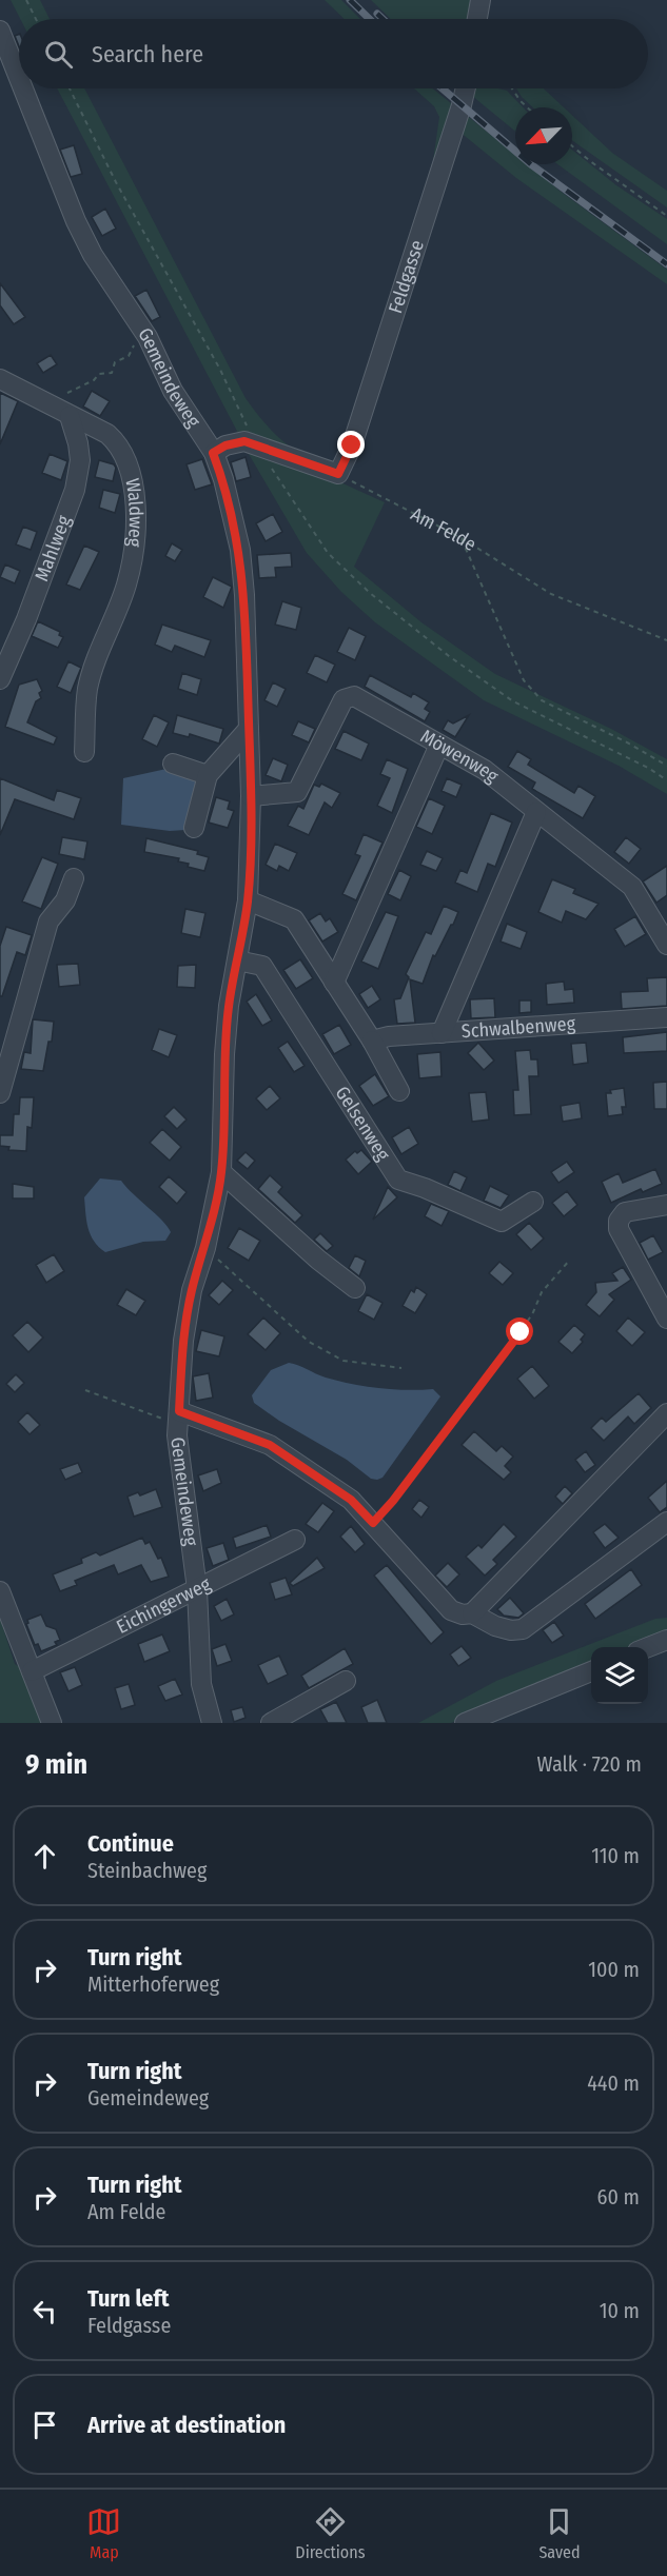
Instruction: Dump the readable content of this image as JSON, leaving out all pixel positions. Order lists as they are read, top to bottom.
{
  "streets": {
    "street": [
      "Feldgasse",
      "Gemeindeweg",
      "Waldweg",
      "Mahlweg",
      "Möwenweg",
      "Schwalbenweg",
      "Gelsenweg",
      "Eichingerweg"
    ],
    "path": ["Am Felde"]
  },
  "crossings": [
    ["Feldgasse", "Am Felde"],
    ["Gemeindeweg", "Möwenweg"],
    ["Gemeindeweg", "Gelsenweg"],
    ["Gemeindeweg", "Eichingerweg"],
    ["Waldweg", "Mahlweg"]
  ],
  "north": "bottom left",
  "page": {
    "search": "Search here",
    "heading": ["9 min", "Walk · 720 m"],
    "list": [
      ["Continue", "Steinbachweg", "110 m"],
      ["Turn right", "Mitterhoferweg", "100 m"],
      ["Turn right", "Gemeindeweg", "440 m"],
      ["Turn right", "Am Felde", "60 m"],
      ["Turn left", "Feldgasse", "10 m"],
      "Arrive at destination"
    ],
    "nav": ["Map", "Directions", "Saved"]
  }
}
